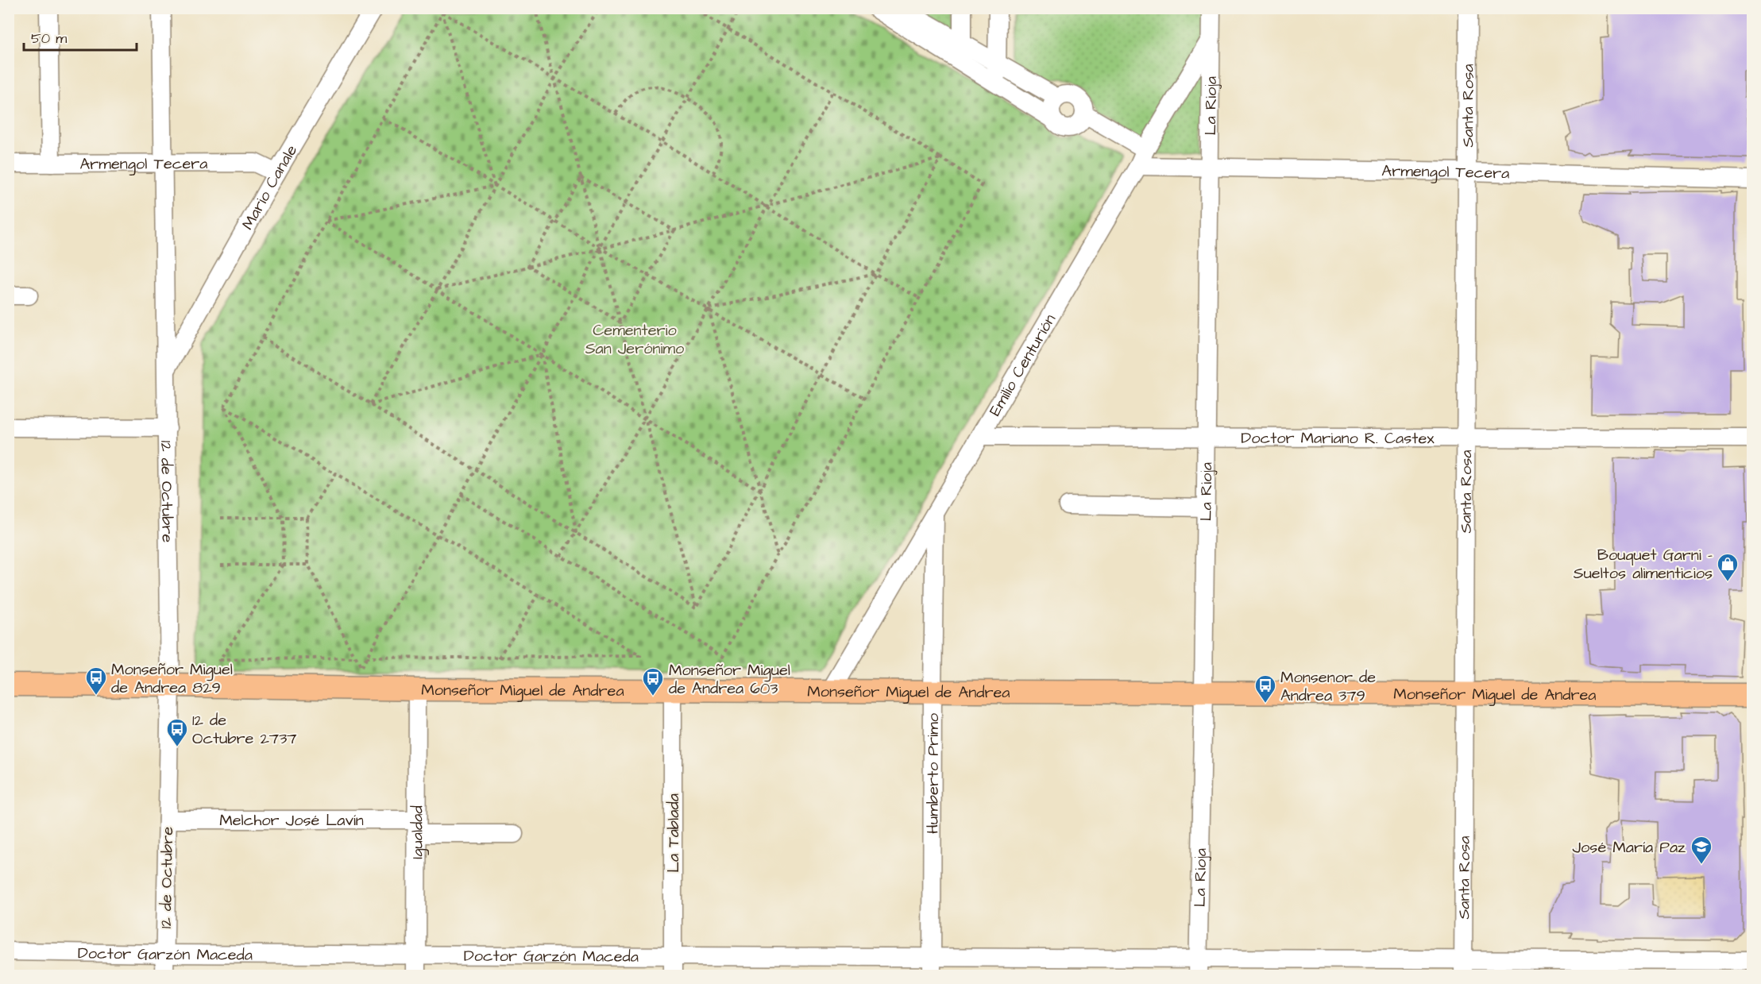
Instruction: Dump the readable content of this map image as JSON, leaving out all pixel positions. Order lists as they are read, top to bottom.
{
  "streets": {
    "main road": ["Monseñor Miguel de Andrea"],
    "street": [
      "La Rioja",
      "Santa Rosa",
      "Armengol Tecera",
      "Mario Canale",
      "Emilio Centurión",
      "Doctor Mariano R. Castex",
      "12 de Octubre",
      "Humberto Primo",
      "Melchor José Lavín",
      "Igualdad",
      "La Tablada",
      "Doctor Garzón Maceda"
    ]
  },
  "crossings": [
    ["La Rioja", "Armengol Tecera"],
    ["La Rioja", "Emilio Centurión"],
    ["La Rioja", "Doctor Mariano R. Castex"],
    ["La Rioja", "Monseñor Miguel de Andrea"],
    ["La Rioja", "Doctor Garzón Maceda"],
    ["Santa Rosa", "Armengol Tecera"],
    ["Santa Rosa", "Doctor Mariano R. Castex"],
    ["Santa Rosa", "Monseñor Miguel de Andrea"],
    ["Santa Rosa", "Doctor Garzón Maceda"],
    ["Armengol Tecera", "Mario Canale"],
    ["Armengol Tecera", "Emilio Centurión"],
    ["Armengol Tecera", "12 de Octubre"],
    ["Mario Canale", "12 de Octubre"],
    ["Emilio Centurión", "Doctor Mariano R. Castex"],
    ["Emilio Centurión", "Monseñor Miguel de Andrea"],
    ["Emilio Centurión", "Humberto Primo"],
    ["12 de Octubre", "Monseñor Miguel de Andrea"],
    ["12 de Octubre", "Melchor José Lavín"],
    ["12 de Octubre", "Doctor Garzón Maceda"],
    ["Monseñor Miguel de Andrea", "Humberto Primo"],
    ["Monseñor Miguel de Andrea", "Igualdad"],
    ["Monseñor Miguel de Andrea", "La Tablada"],
    ["Humberto Primo", "Doctor Garzón Maceda"],
    ["Melchor José Lavín", "Igualdad"],
    ["Igualdad", "Doctor Garzón Maceda"],
    ["La Tablada", "Doctor Garzón Maceda"]
  ],
  "parks": ["Cementerio San Jerónimo"],
  "places": {
    "shop": ["Bouquet Garni - Sueltos alimenticios"],
    "bus stop": [
      "Monseñor Miguel de Andrea 829",
      "Monseñor Miguel de Andrea 603",
      "Monsenor de Andrea 379",
      "12 de Octubre 2737"
    ],
    "school or university": ["José María Paz"]
  },
  "scale_bar": "50 m"
}
